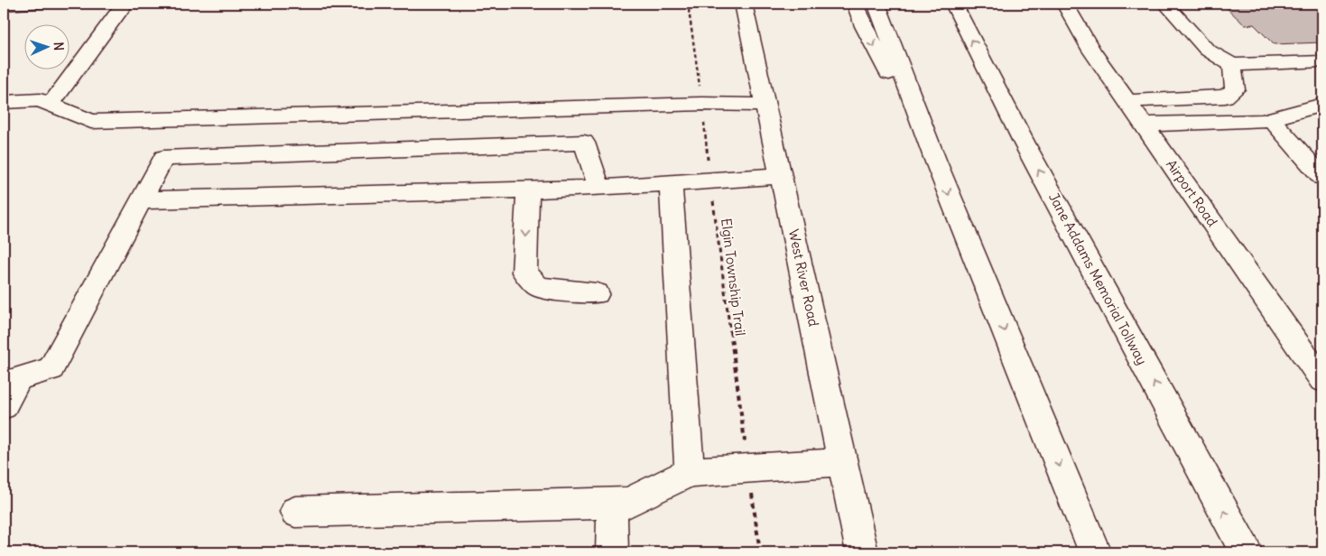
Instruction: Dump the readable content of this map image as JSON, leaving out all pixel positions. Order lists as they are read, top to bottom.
{
  "streets": {
    "main road": ["Airport Road", "West River Road", "Jane Addams Memorial Tollway"],
    "path": ["Elgin Township Trail"]
  },
  "north": "right"
}
